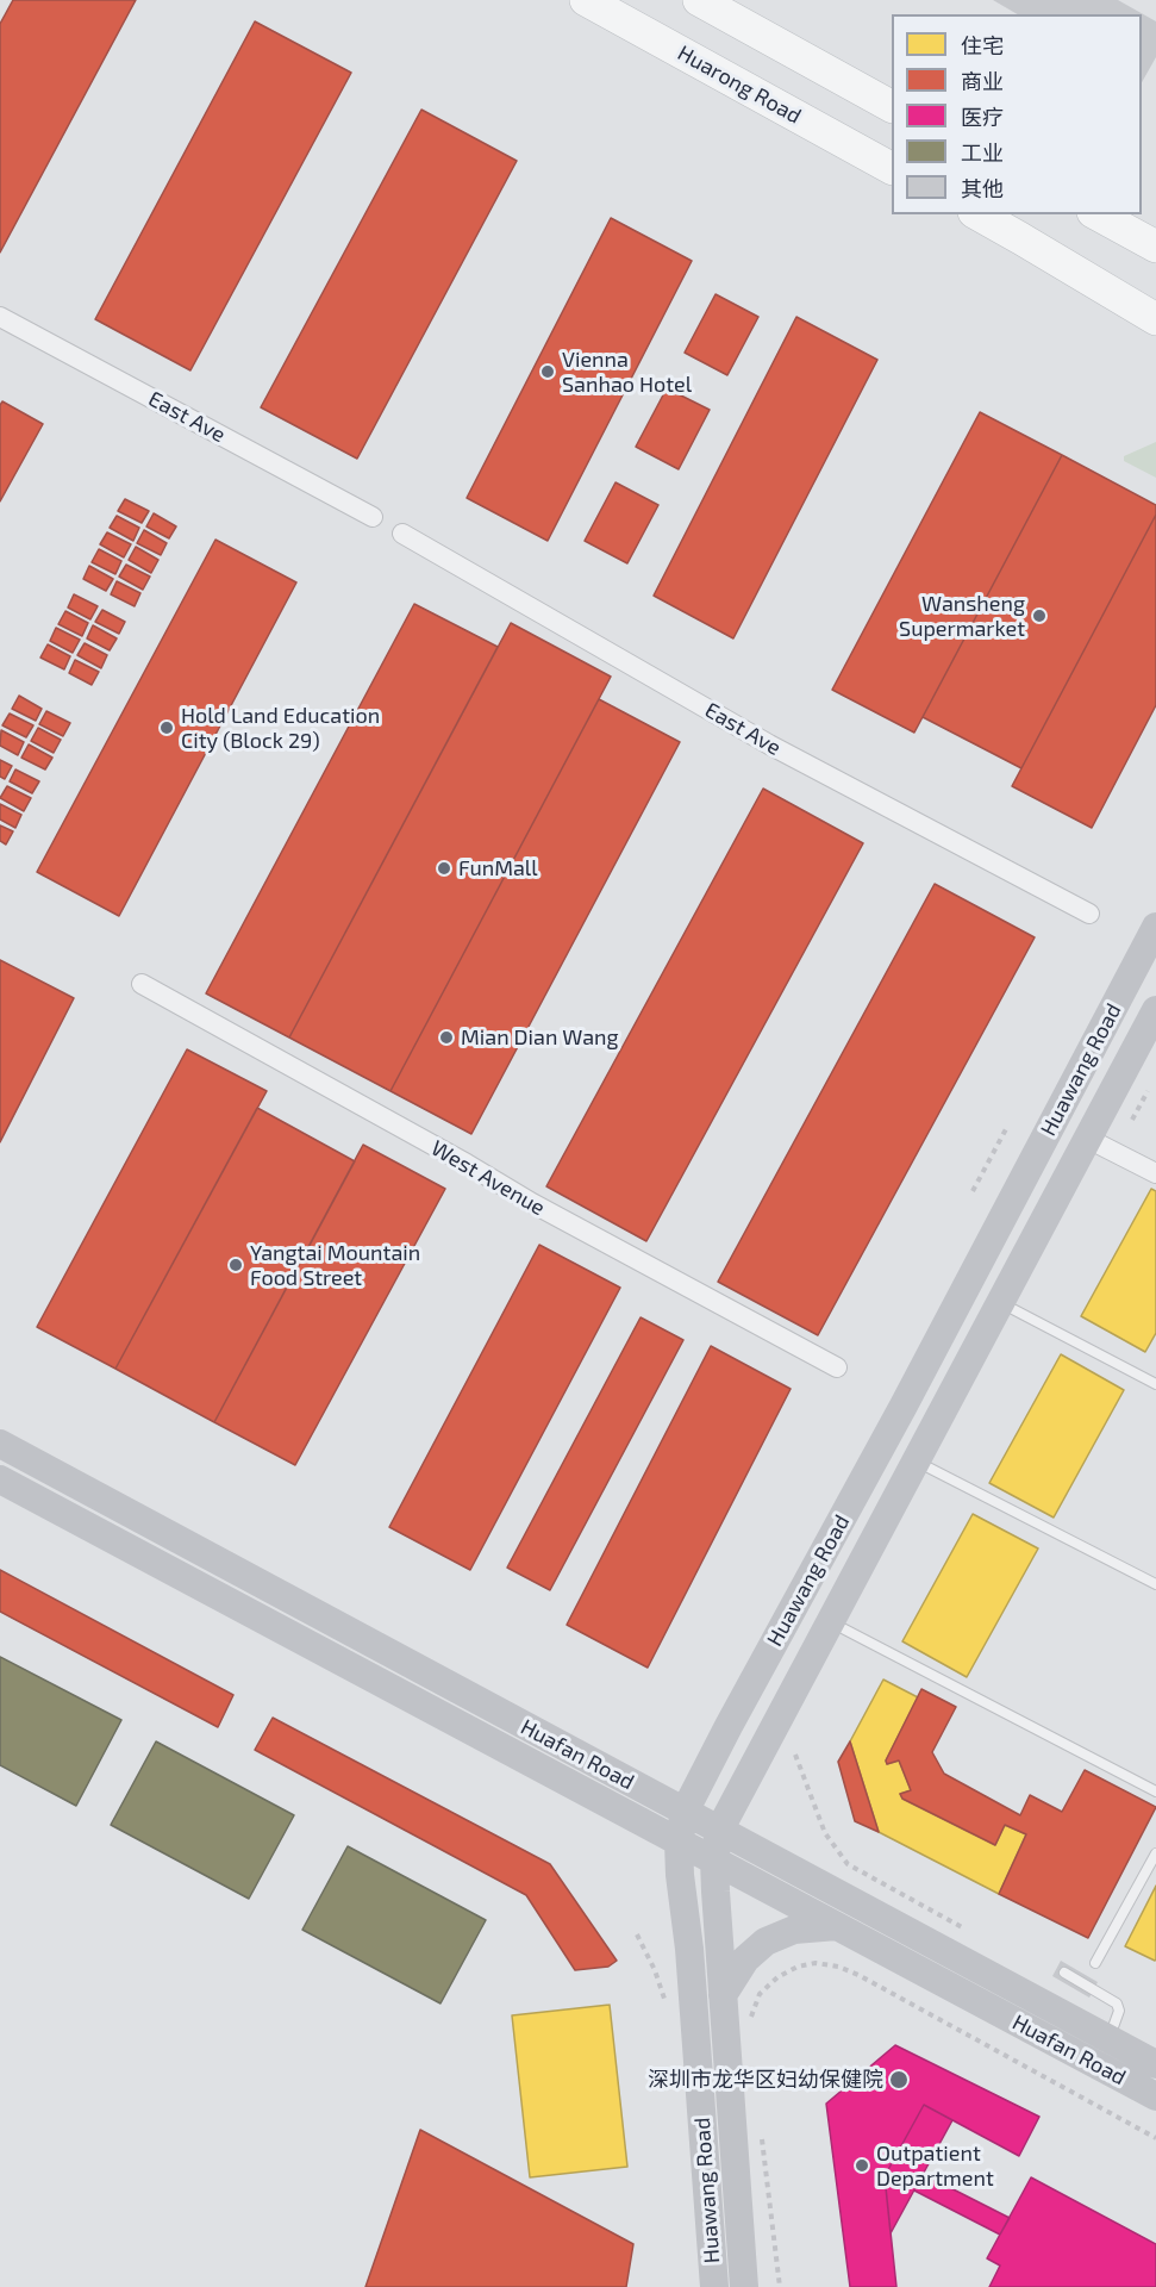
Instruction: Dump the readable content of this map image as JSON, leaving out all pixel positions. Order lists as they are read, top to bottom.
{
  "streets": {
    "main road": ["Huarong Road", "Huawang Road", "Huafan Road"],
    "street": ["East Ave", "West Avenue"]
  },
  "crossings": [
    ["Huawang Road", "Huafan Road"]
  ],
  "places": [
    "Vienna Sanhao Hotel",
    "Wansheng Supermarket",
    "Hold Land Education City (Block 29)",
    "FunMall",
    "Mian Dian Wang",
    "Yangtai Mountain Food Street",
    "深圳市龙华区妇幼保健院",
    "Outpatient Department"
  ],
  "legend": [
    "住宅",
    "商业",
    "医疗",
    "工业",
    "其他"
  ]
}
